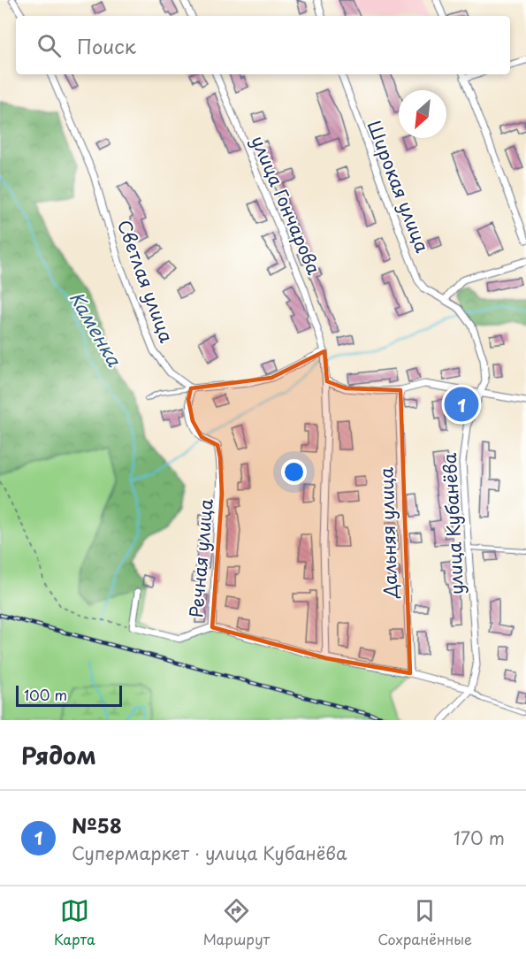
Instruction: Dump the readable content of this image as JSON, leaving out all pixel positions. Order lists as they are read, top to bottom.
{
  "streets": {
    "street": [
      "Широкая улица",
      "улица Гончарова",
      "Светлая улица",
      "улица Кубанёва",
      "Дальняя улица",
      "Речная улица"
    ]
  },
  "crossings": [
    ["Широкая улица", "улица Кубанёва"],
    ["Светлая улица", "Речная улица"]
  ],
  "water": ["Каменка"],
  "scale_bar": "100 m",
  "north": "bottom left",
  "page": {
    "search": "Поиск",
    "pins": "1",
    "scale": "100 m",
    "heading": "Рядом",
    "list": [
      {
        "mark": "1",
        "name": "№58",
        "note": "Супермаркет · улица Кубанёва",
        "value": "170 m"
      }
    ],
    "nav": ["Карта", "Маршрут", "Сохранённые"]
  }
}
